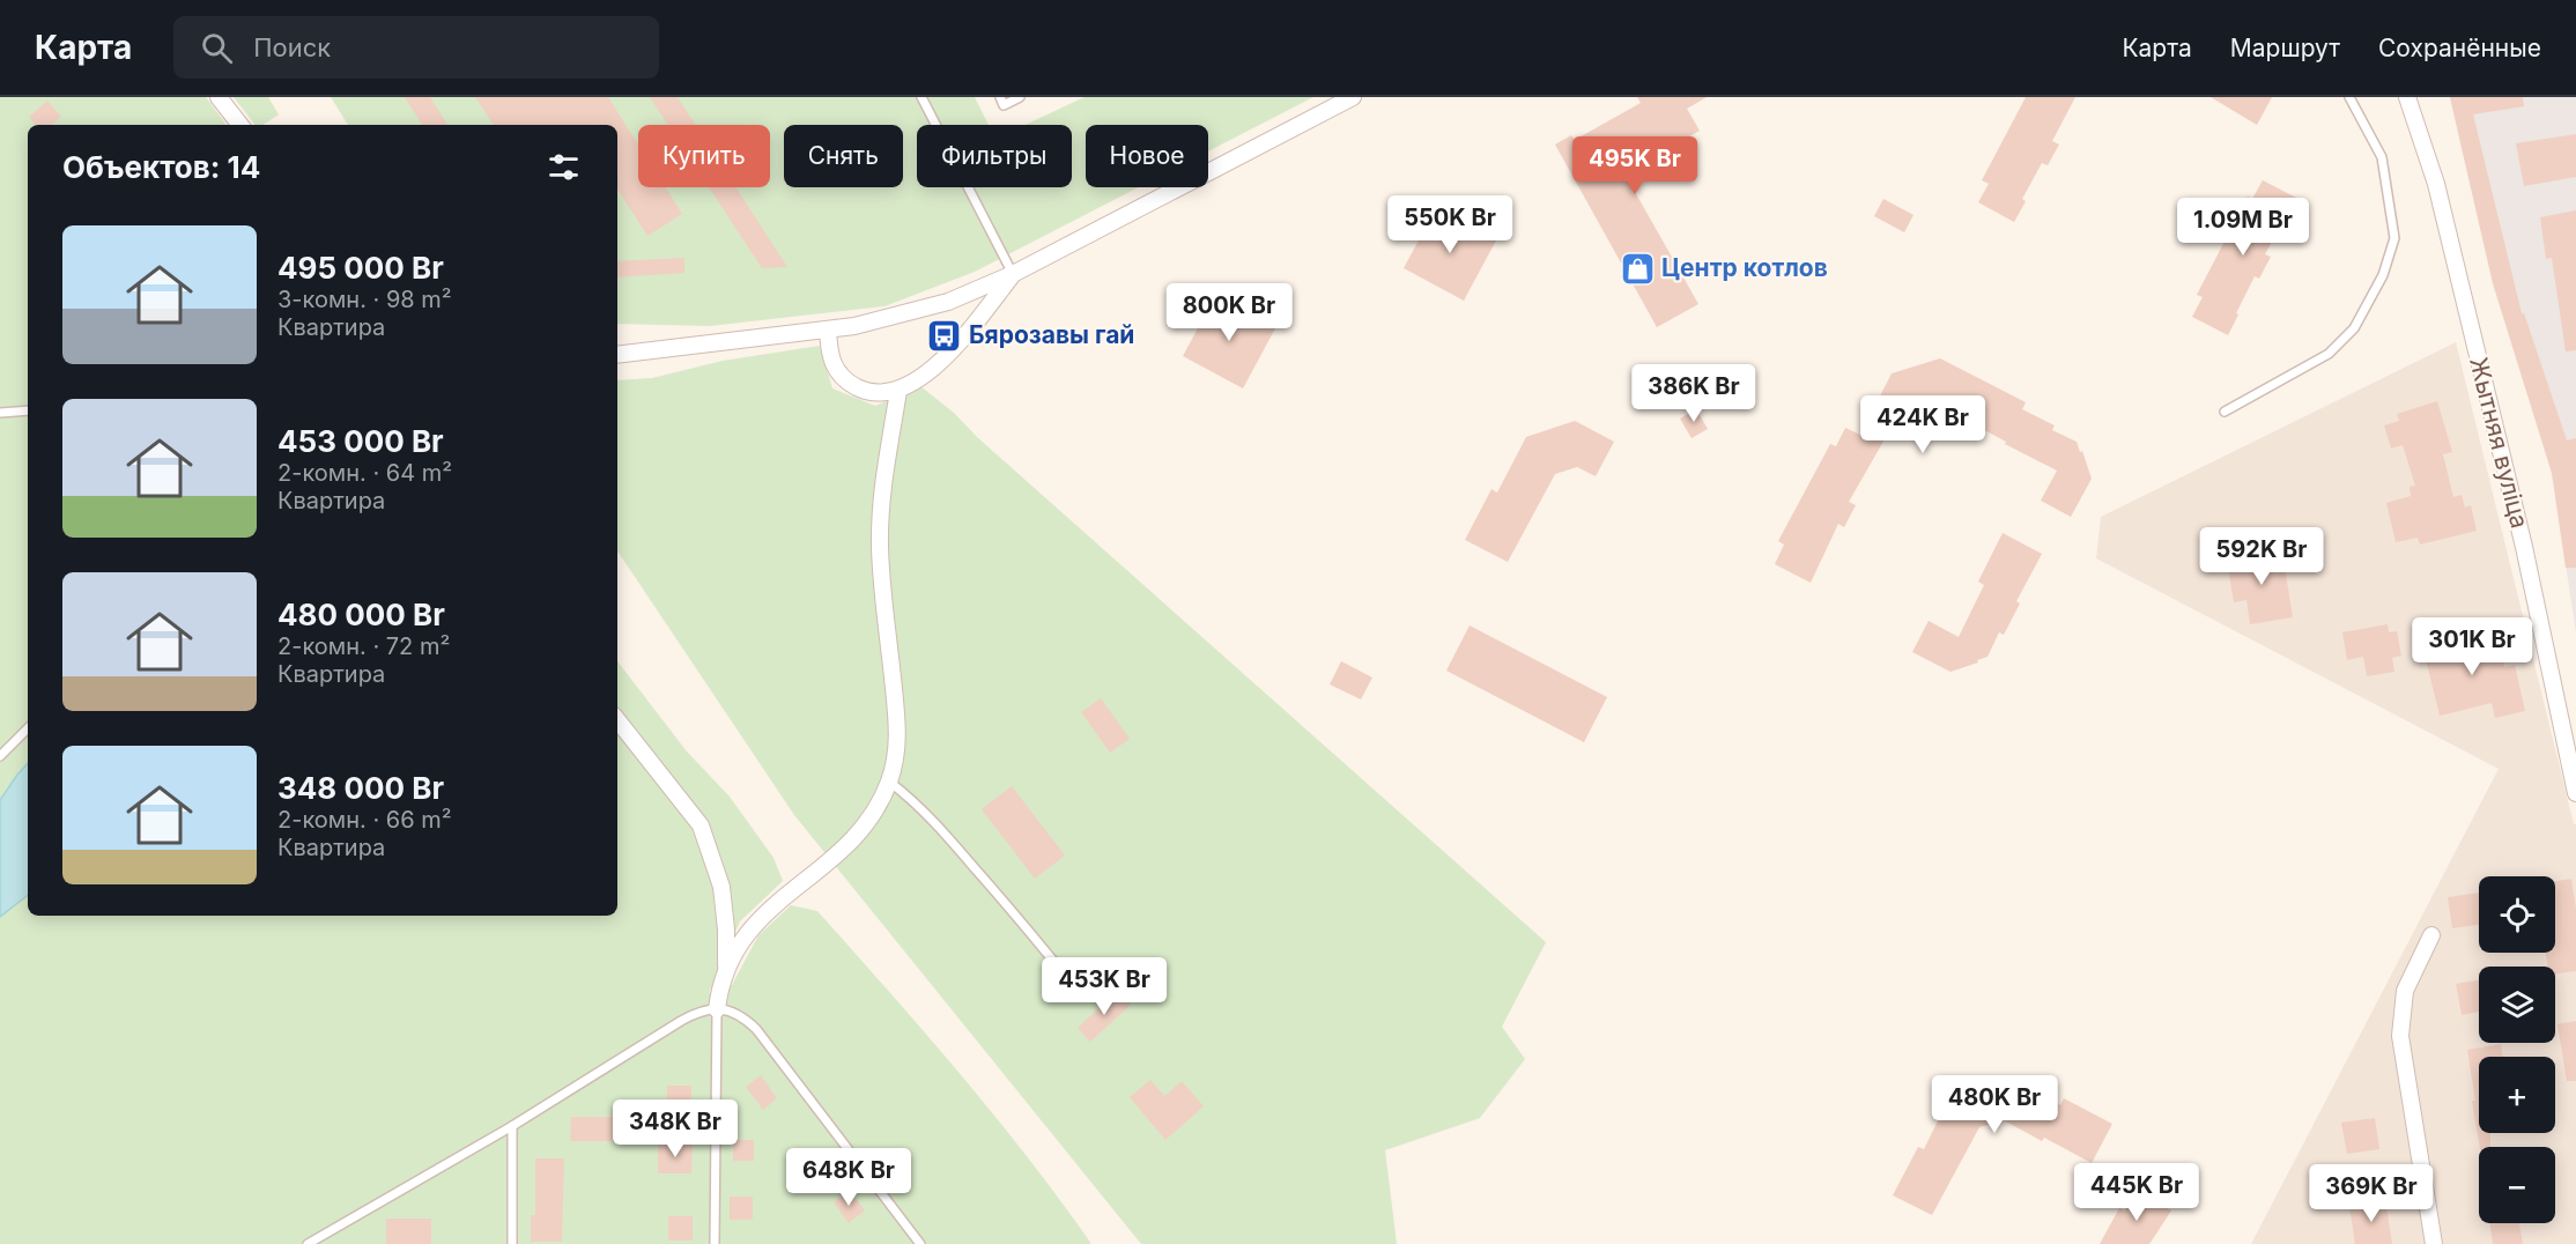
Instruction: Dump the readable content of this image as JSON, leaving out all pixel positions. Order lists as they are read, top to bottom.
{
  "streets": {
    "street": ["Жытняя вуліца"]
  },
  "places": {
    "shop": ["Центр котлов"],
    "bus stop": ["Бярозавы гай"]
  },
  "page": {
    "header": "Карта",
    "search": "Поиск",
    "nav": ["Карта", "Маршрут", "Сохранённые"],
    "chip": [
      "Купить",
      "Снять",
      "Фильтры",
      "Новое"
    ],
    "heading": "Объектов: 14",
    "price": [
      "495K Br",
      "550K Br",
      "1.09M Br",
      "800K Br",
      "386K Br",
      "424K Br",
      "592K Br",
      "301K Br",
      "453K Br",
      "480K Br",
      "348K Br",
      "648K Br",
      "445K Br",
      "369K Br"
    ],
    "list": [
      {
        "name": "495 000 Br",
        "note": "3-комн. · 98 m² · Квартира"
      },
      {
        "name": "453 000 Br",
        "note": "2-комн. · 64 m² · Квартира"
      },
      {
        "name": "480 000 Br",
        "note": "2-комн. · 72 m² · Квартира"
      },
      {
        "name": "348 000 Br",
        "note": "2-комн. · 66 m² · Квартира"
      }
    ],
    "map_buttons": ["+", "−"]
  }
}
